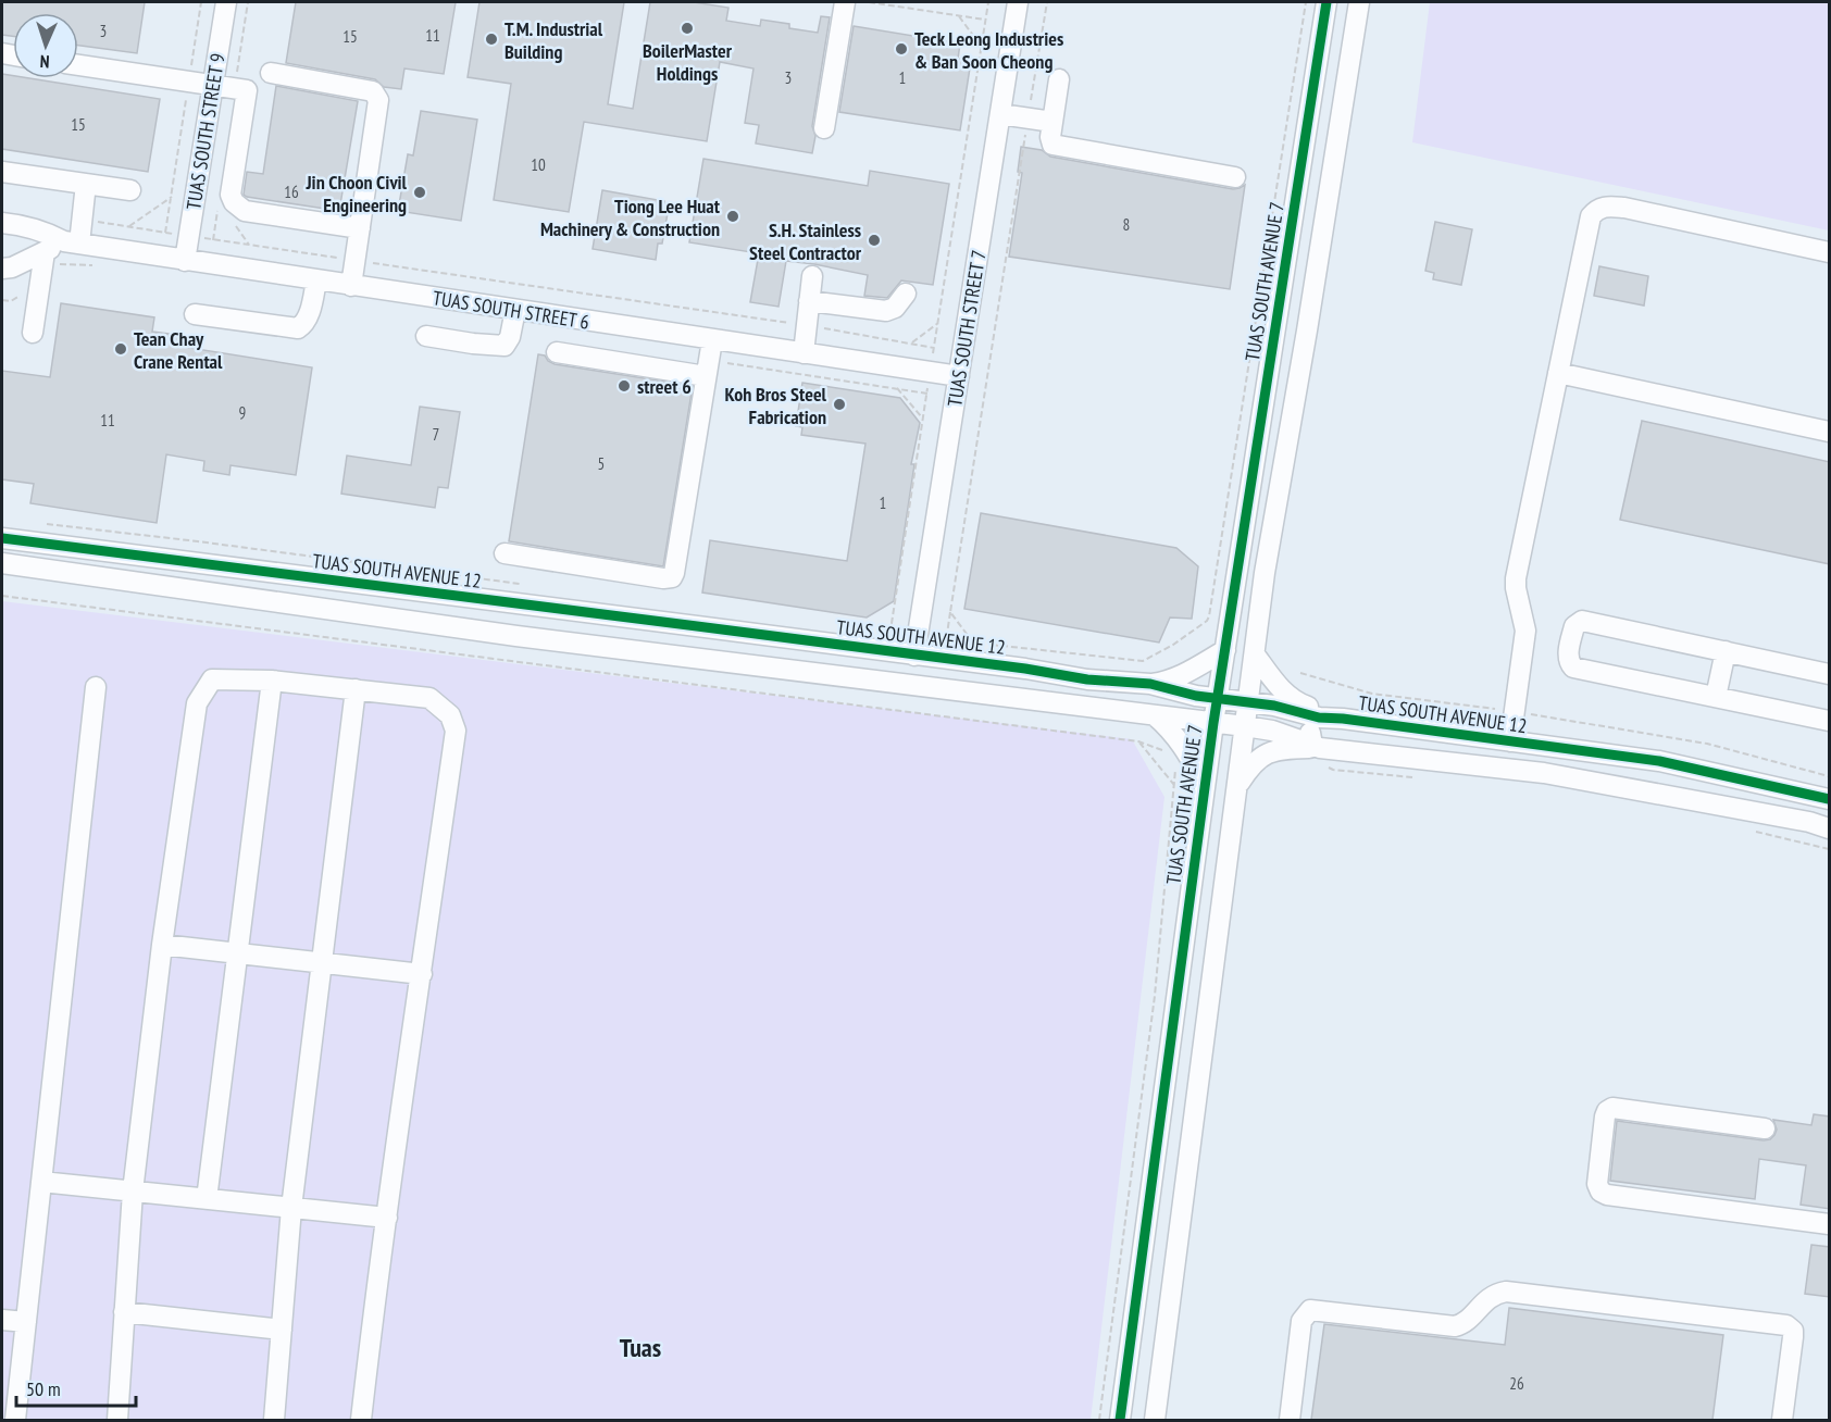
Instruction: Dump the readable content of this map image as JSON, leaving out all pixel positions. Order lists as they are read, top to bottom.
{
  "streets": {
    "street": [
      "TUAS SOUTH STREET 9",
      "TUAS SOUTH AVENUE 7",
      "TUAS SOUTH STREET 6",
      "TUAS SOUTH STREET 7",
      "TUAS SOUTH AVENUE 12"
    ]
  },
  "crossings": [
    ["TUAS SOUTH STREET 9", "TUAS SOUTH STREET 6"],
    ["TUAS SOUTH AVENUE 7", "TUAS SOUTH AVENUE 12"],
    ["TUAS SOUTH STREET 6", "TUAS SOUTH STREET 7"],
    ["TUAS SOUTH STREET 7", "TUAS SOUTH AVENUE 12"]
  ],
  "districts": ["Tuas"],
  "places": [
    "BoilerMaster Holdings",
    "T.M. Industrial Building",
    "Teck Leong Industries & Ban Soon Cheong",
    "Jin Choon Civil Engineering",
    "Tiong Lee Huat Machinery & Construction",
    "S.H. Stainless Steel Contractor",
    "Tean Chay Crane Rental",
    "street 6",
    "Koh Bros Steel Fabrication"
  ],
  "house_numbers": [
    "3",
    "11",
    "15",
    "3",
    "1",
    "15",
    "10",
    "16",
    "8",
    "9",
    "11",
    "7",
    "5",
    "1",
    "26"
  ],
  "scale_bar": "50 m",
  "north": "bottom"
}
